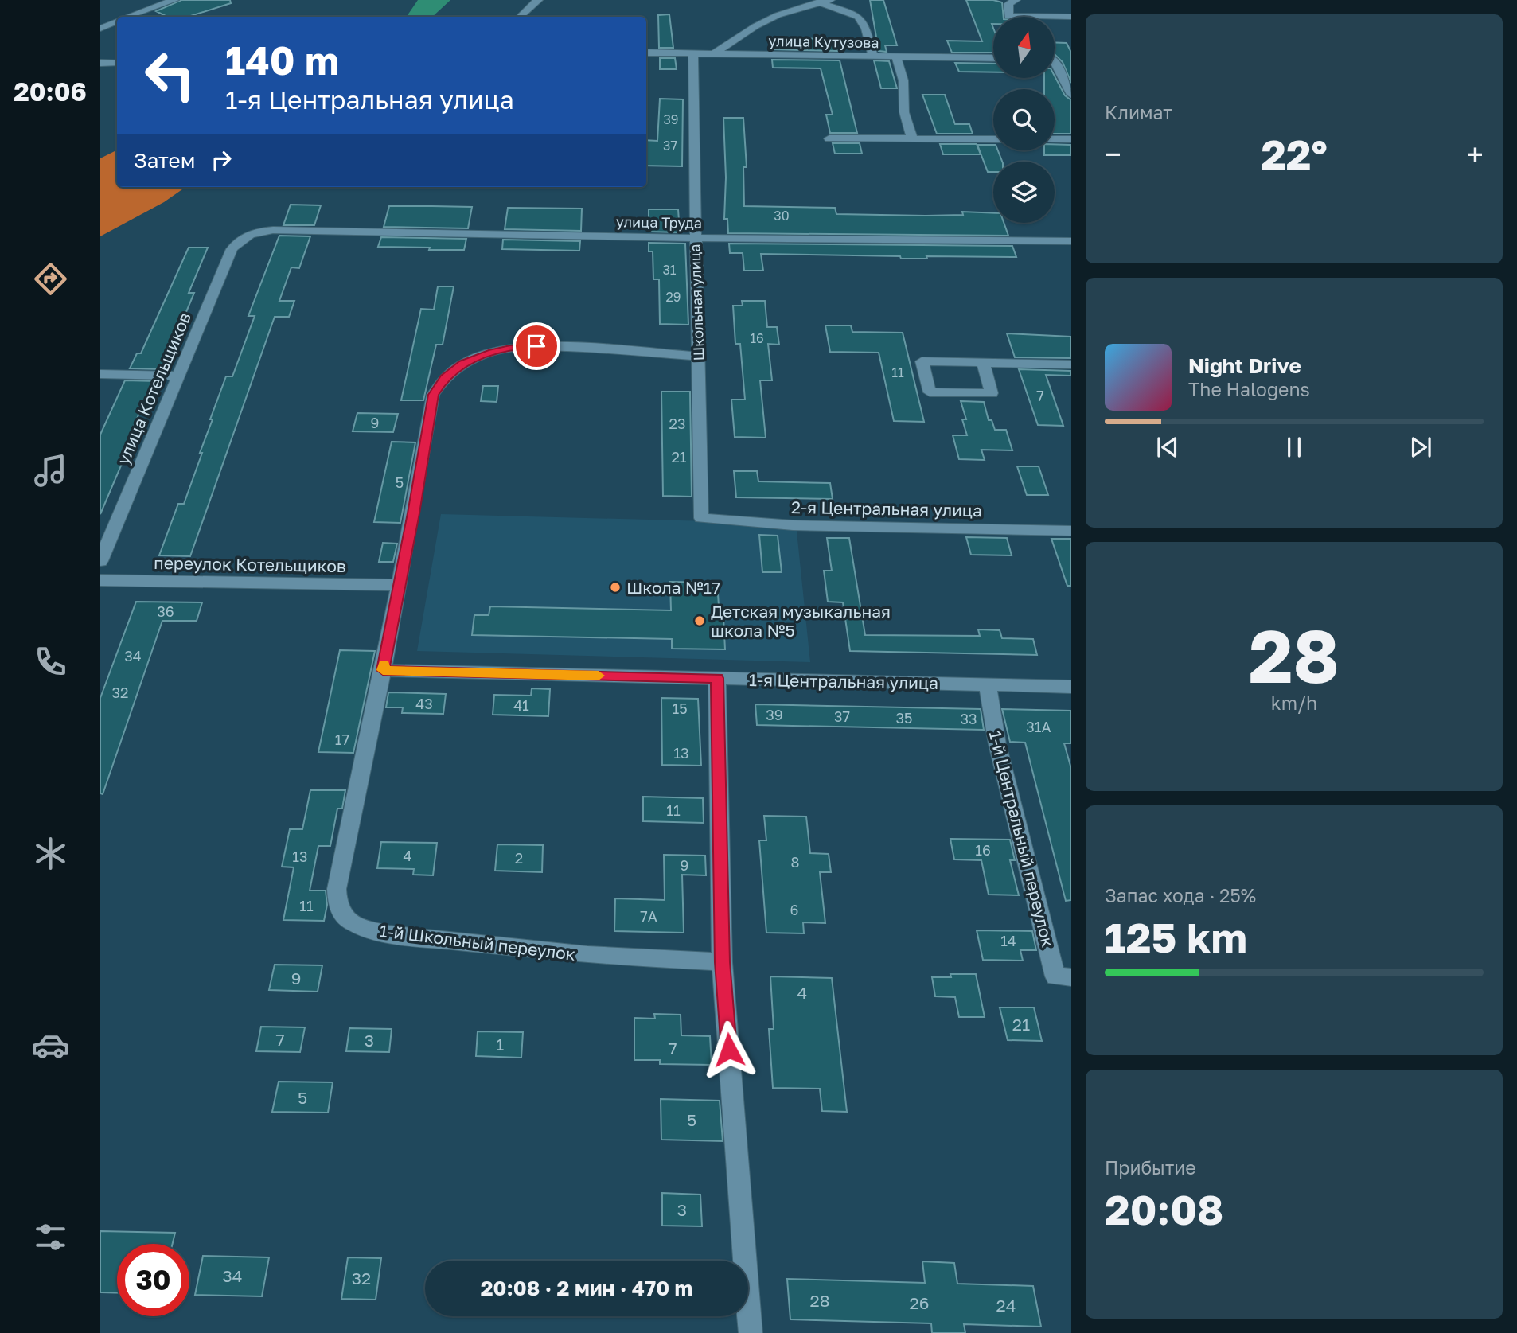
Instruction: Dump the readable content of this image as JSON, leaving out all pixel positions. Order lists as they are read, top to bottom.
{
  "streets": {
    "street": [
      "улица Кутузова",
      "улица Труда",
      "Школьная улица",
      "улица Котельщиков",
      "2-я Центральная улица",
      "переулок Котельщиков",
      "1-я Центральная улица",
      "1-й Центральный переулок",
      "1-й Школьный переулок"
    ]
  },
  "crossings": [
    ["улица Кутузова", "Школьная улица"],
    ["улица Труда", "Школьная улица"],
    ["улица Труда", "улица Котельщиков"],
    ["Школьная улица", "2-я Центральная улица"],
    ["Школьная улица", "1-й Школьный переулок"],
    ["переулок Котельщиков", "1-й Школьный переулок"],
    ["1-я Центральная улица", "1-й Центральный переулок"],
    ["1-я Центральная улица", "1-й Школьный переулок"]
  ],
  "places": ["Школа №17", "Детская музыкальная школа №5"],
  "house_numbers": [
    "39",
    "37",
    "30",
    "31",
    "29",
    "16",
    "11",
    "7",
    "9",
    "23",
    "21",
    "5",
    "36",
    "34",
    "32",
    "43",
    "41",
    "15",
    "39",
    "37",
    "35",
    "33",
    "31А",
    "17",
    "13",
    "11",
    "16",
    "4",
    "13",
    "2",
    "8",
    "9",
    "11",
    "6",
    "7А",
    "14",
    "9",
    "4",
    "21",
    "7",
    "3",
    "1",
    "7",
    "5",
    "5",
    "3",
    "34",
    "32",
    "28",
    "26",
    "24"
  ],
  "north": "top",
  "page": {
    "tabs": "20:06",
    "tile": [
      "Климат",
      ["28", "km/h"],
      ["Запас хода · 25%", "125 km"],
      ["Прибытие", "20:08"]
    ],
    "turn": ["140 m", "1-я Центральная улица"],
    "heat": ["−", "22°", "+"],
    "then": "Затем",
    "song": ["Night Drive", "The Halogens"],
    "limit": "30",
    "trip": "20:08 · 2 мин · 470 m"
  }
}
